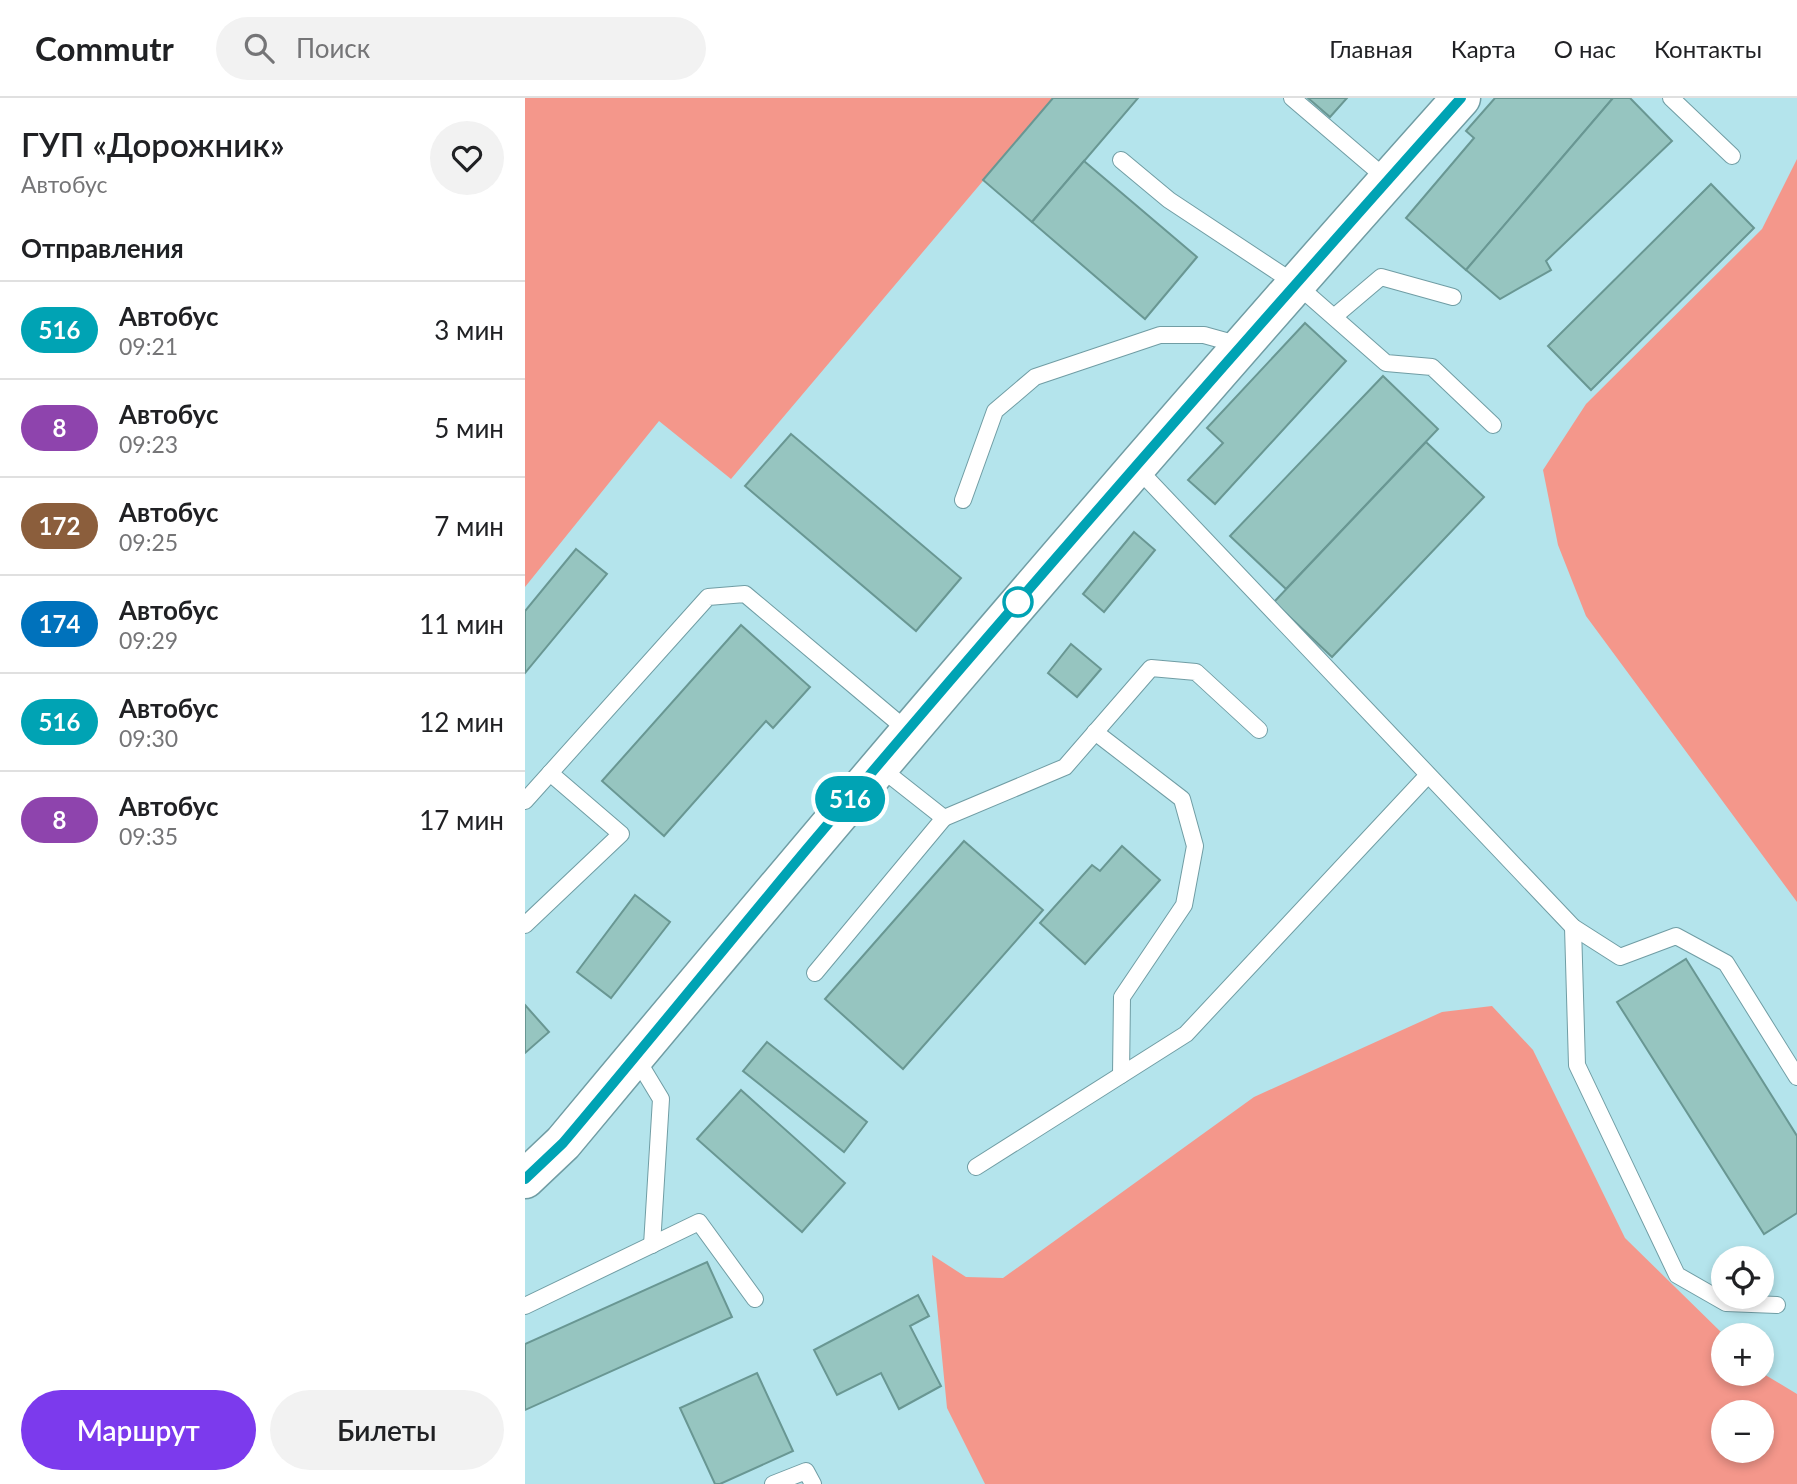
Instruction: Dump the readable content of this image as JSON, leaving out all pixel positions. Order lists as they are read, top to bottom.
{
  "lines": ["bus line 516"],
  "page": {
    "header": "Commutr",
    "search": "Поиск",
    "nav": [
      "Главная",
      "Карта",
      "О нас",
      "Контакты"
    ],
    "heading": [
      ["ГУП «Дорожник»", "Автобус"],
      "Отправления"
    ],
    "on_map": "516",
    "list": [
      {
        "mark": "516",
        "name": "Автобус",
        "note": "09:21",
        "value": "3 мин"
      },
      {
        "mark": "8",
        "name": "Автобус",
        "note": "09:23",
        "value": "5 мин"
      },
      {
        "mark": "172",
        "name": "Автобус",
        "note": "09:25",
        "value": "7 мин"
      },
      {
        "mark": "174",
        "name": "Автобус",
        "note": "09:29",
        "value": "11 мин"
      },
      {
        "mark": "516",
        "name": "Автобус",
        "note": "09:30",
        "value": "12 мин"
      },
      {
        "mark": "8",
        "name": "Автобус",
        "note": "09:35",
        "value": "17 мин"
      }
    ],
    "map_buttons": ["+", "−"],
    "buttons": ["Маршрут", "Билеты"]
  }
}
